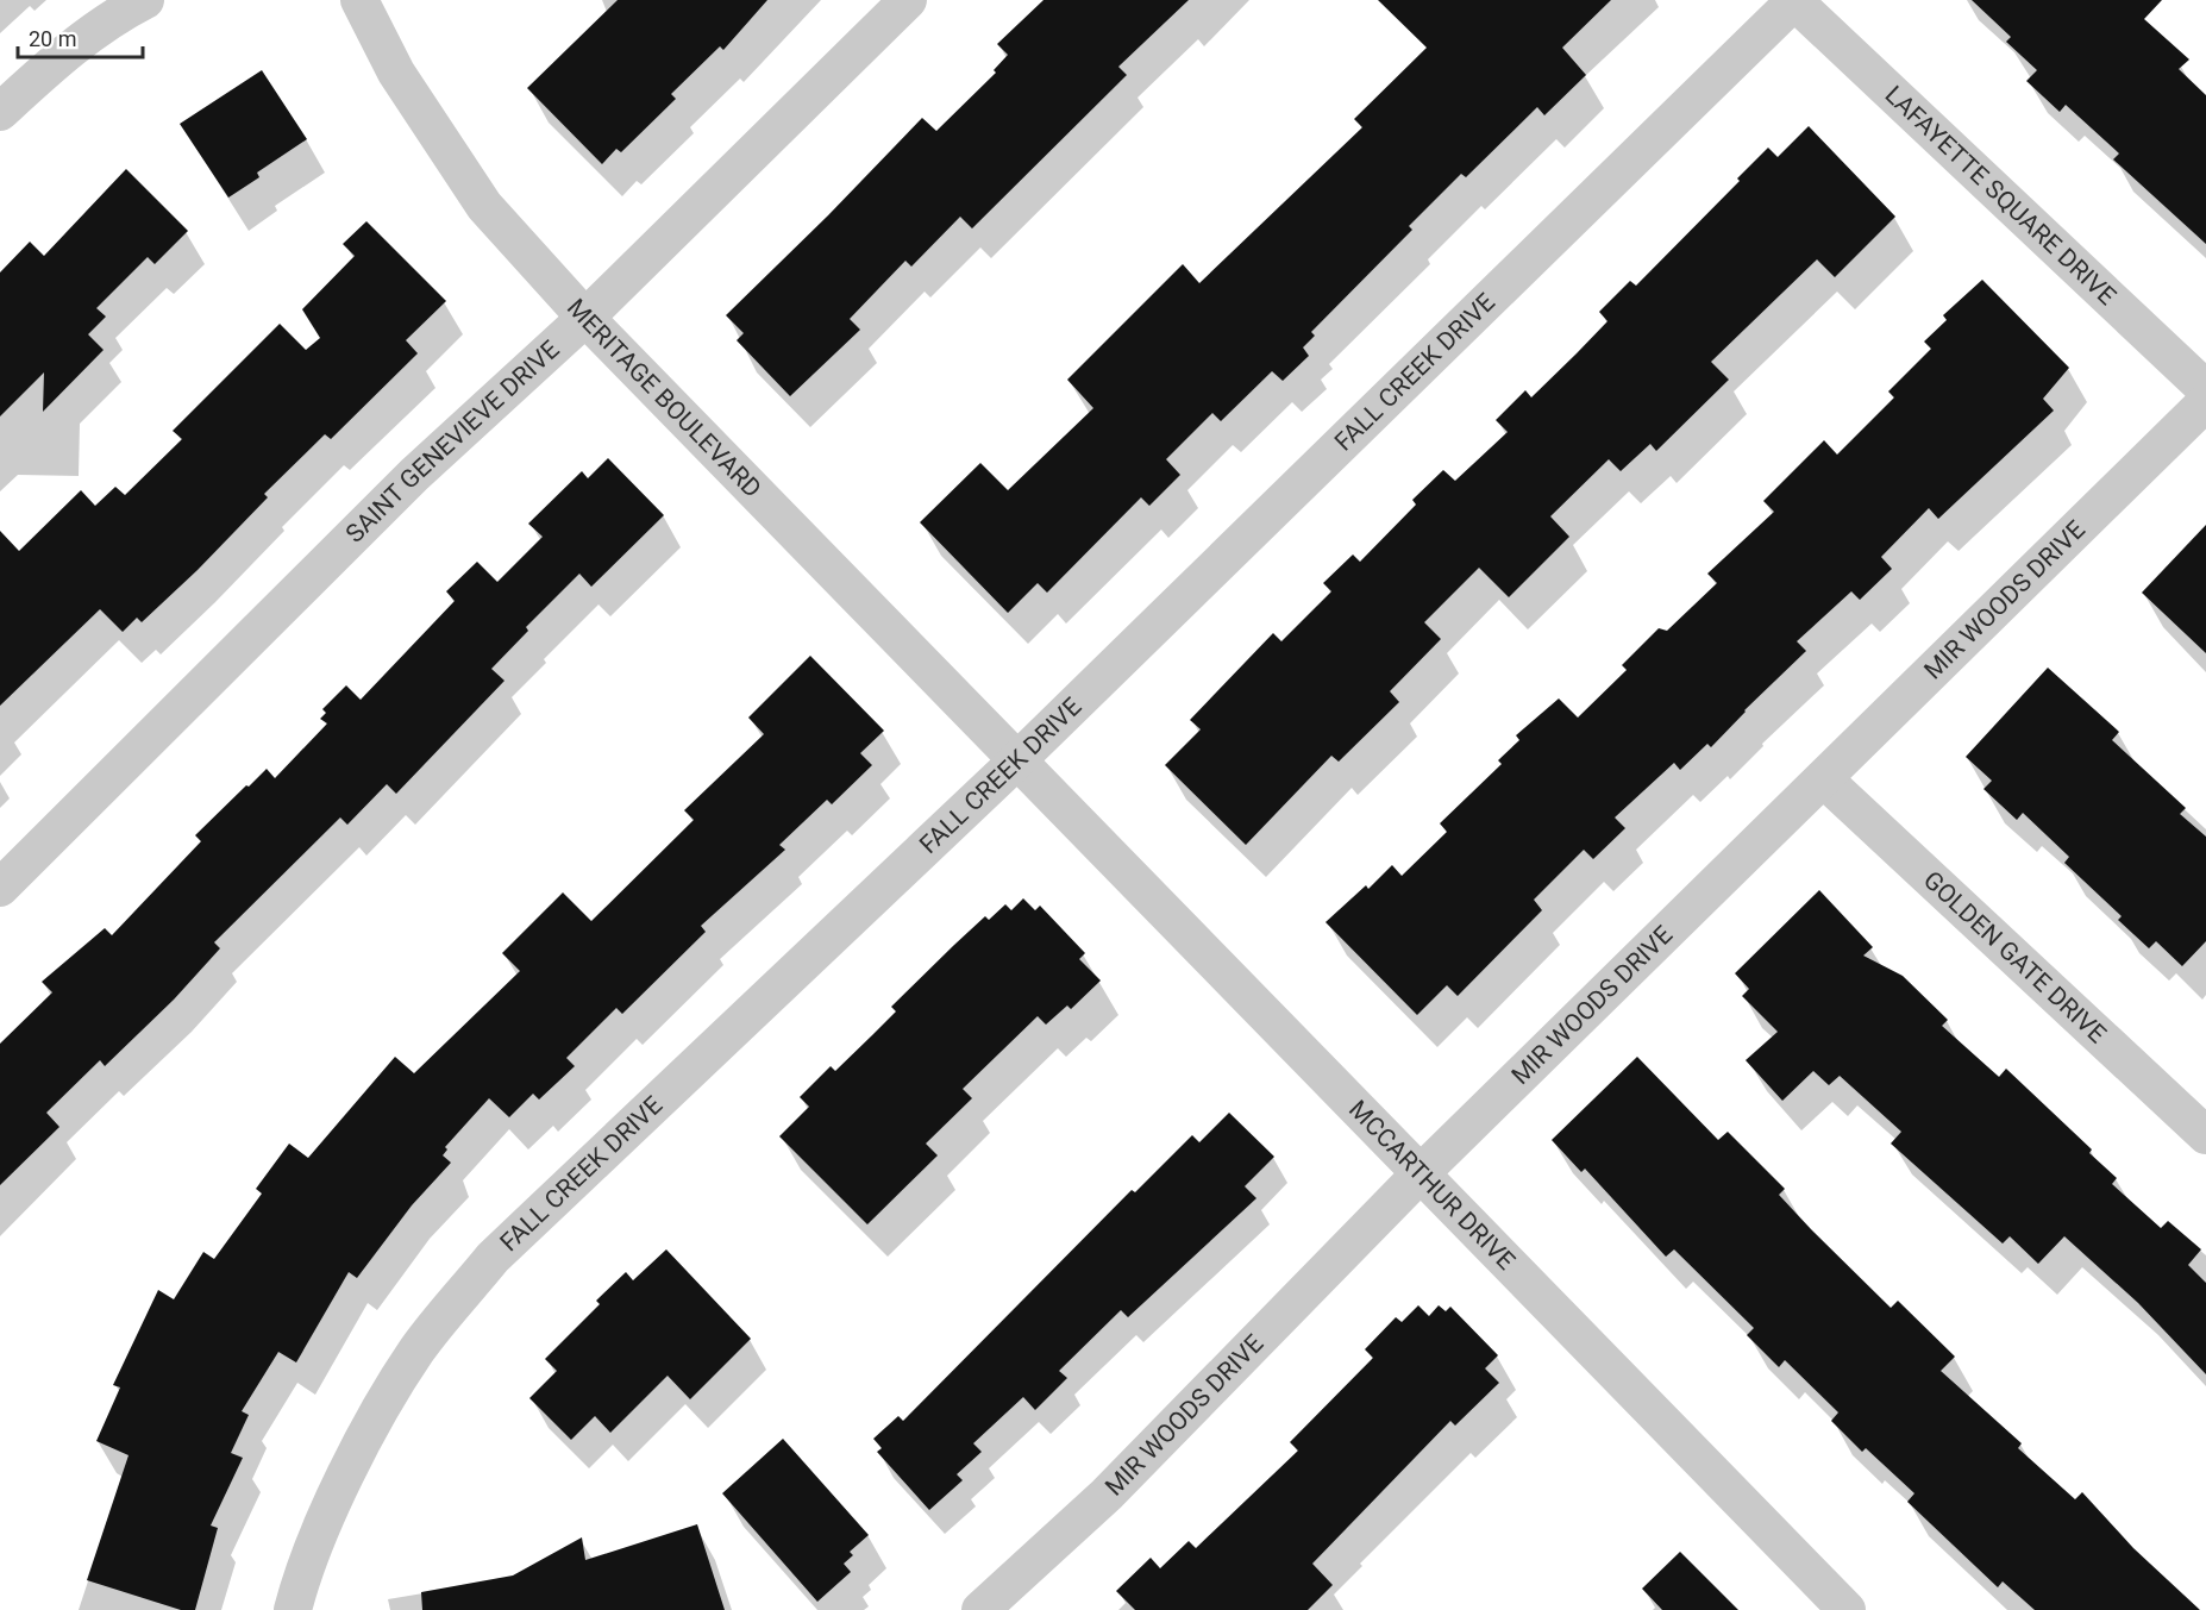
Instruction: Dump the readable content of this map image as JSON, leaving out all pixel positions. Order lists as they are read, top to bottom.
{
  "streets": {
    "street": [
      "LAFAYETTE SQUARE DRIVE",
      "FALL CREEK DRIVE",
      "MERITAGE BOULEVARD",
      "SAINT GENEVIEVE DRIVE",
      "MIR WOODS DRIVE",
      "GOLDEN GATE DRIVE",
      "MCCARTHUR DRIVE"
    ]
  },
  "crossings": [
    ["LAFAYETTE SQUARE DRIVE", "FALL CREEK DRIVE"],
    ["FALL CREEK DRIVE", "MERITAGE BOULEVARD"],
    ["FALL CREEK DRIVE", "MCCARTHUR DRIVE"],
    ["MERITAGE BOULEVARD", "SAINT GENEVIEVE DRIVE"],
    ["MERITAGE BOULEVARD", "MCCARTHUR DRIVE"],
    ["MIR WOODS DRIVE", "GOLDEN GATE DRIVE"],
    ["MIR WOODS DRIVE", "MCCARTHUR DRIVE"]
  ],
  "scale_bar": "20 m"
}
